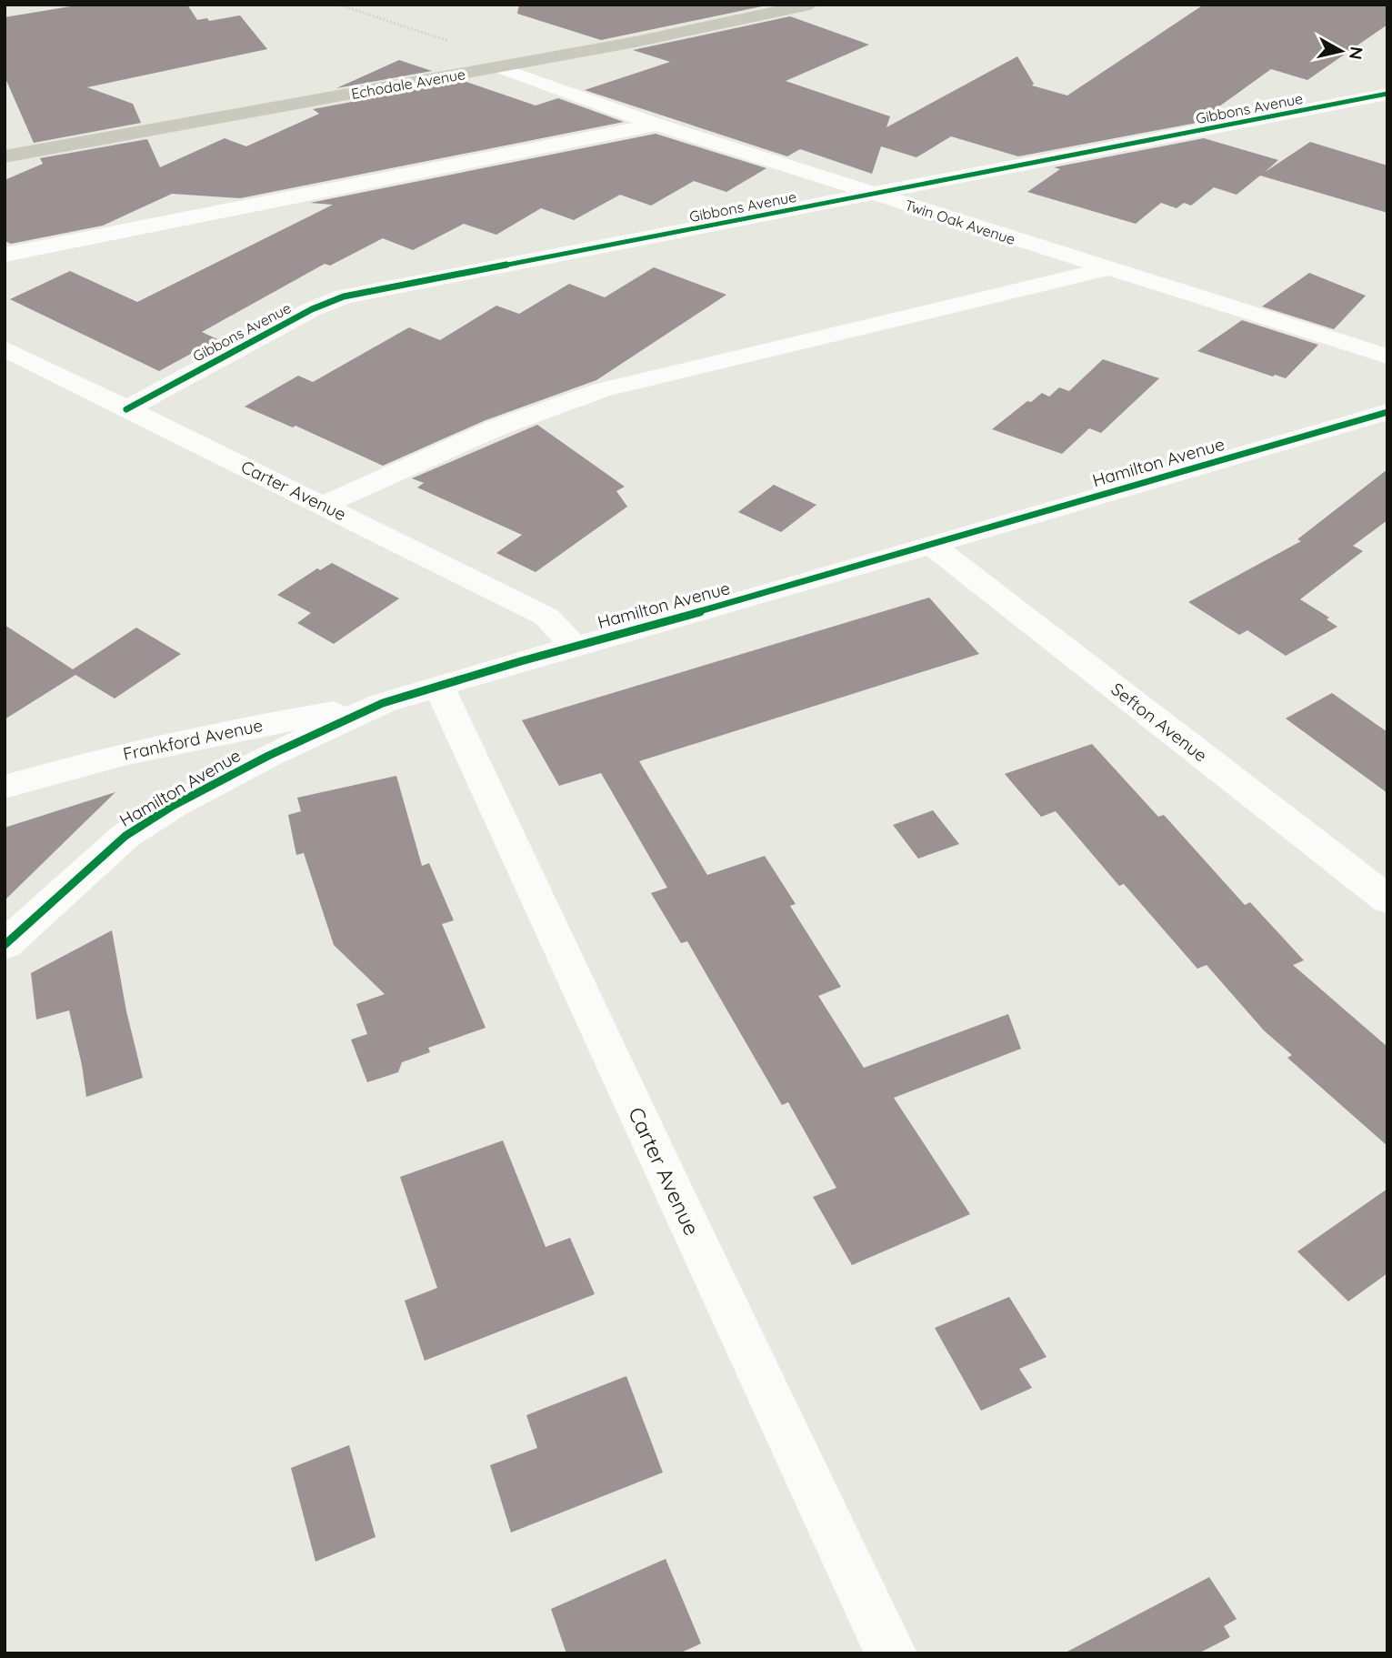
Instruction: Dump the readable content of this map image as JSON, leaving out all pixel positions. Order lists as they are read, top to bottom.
{
  "streets": {
    "main road": ["Echodale Avenue"],
    "street": [
      "Gibbons Avenue",
      "Twin Oak Avenue",
      "Hamilton Avenue",
      "Carter Avenue",
      "Sefton Avenue",
      "Frankford Avenue"
    ]
  },
  "crossings": [
    ["Echodale Avenue", "Twin Oak Avenue"],
    ["Gibbons Avenue", "Twin Oak Avenue"],
    ["Gibbons Avenue", "Carter Avenue"],
    ["Hamilton Avenue", "Carter Avenue"],
    ["Hamilton Avenue", "Sefton Avenue"],
    ["Hamilton Avenue", "Frankford Avenue"]
  ],
  "north": "right"
}
